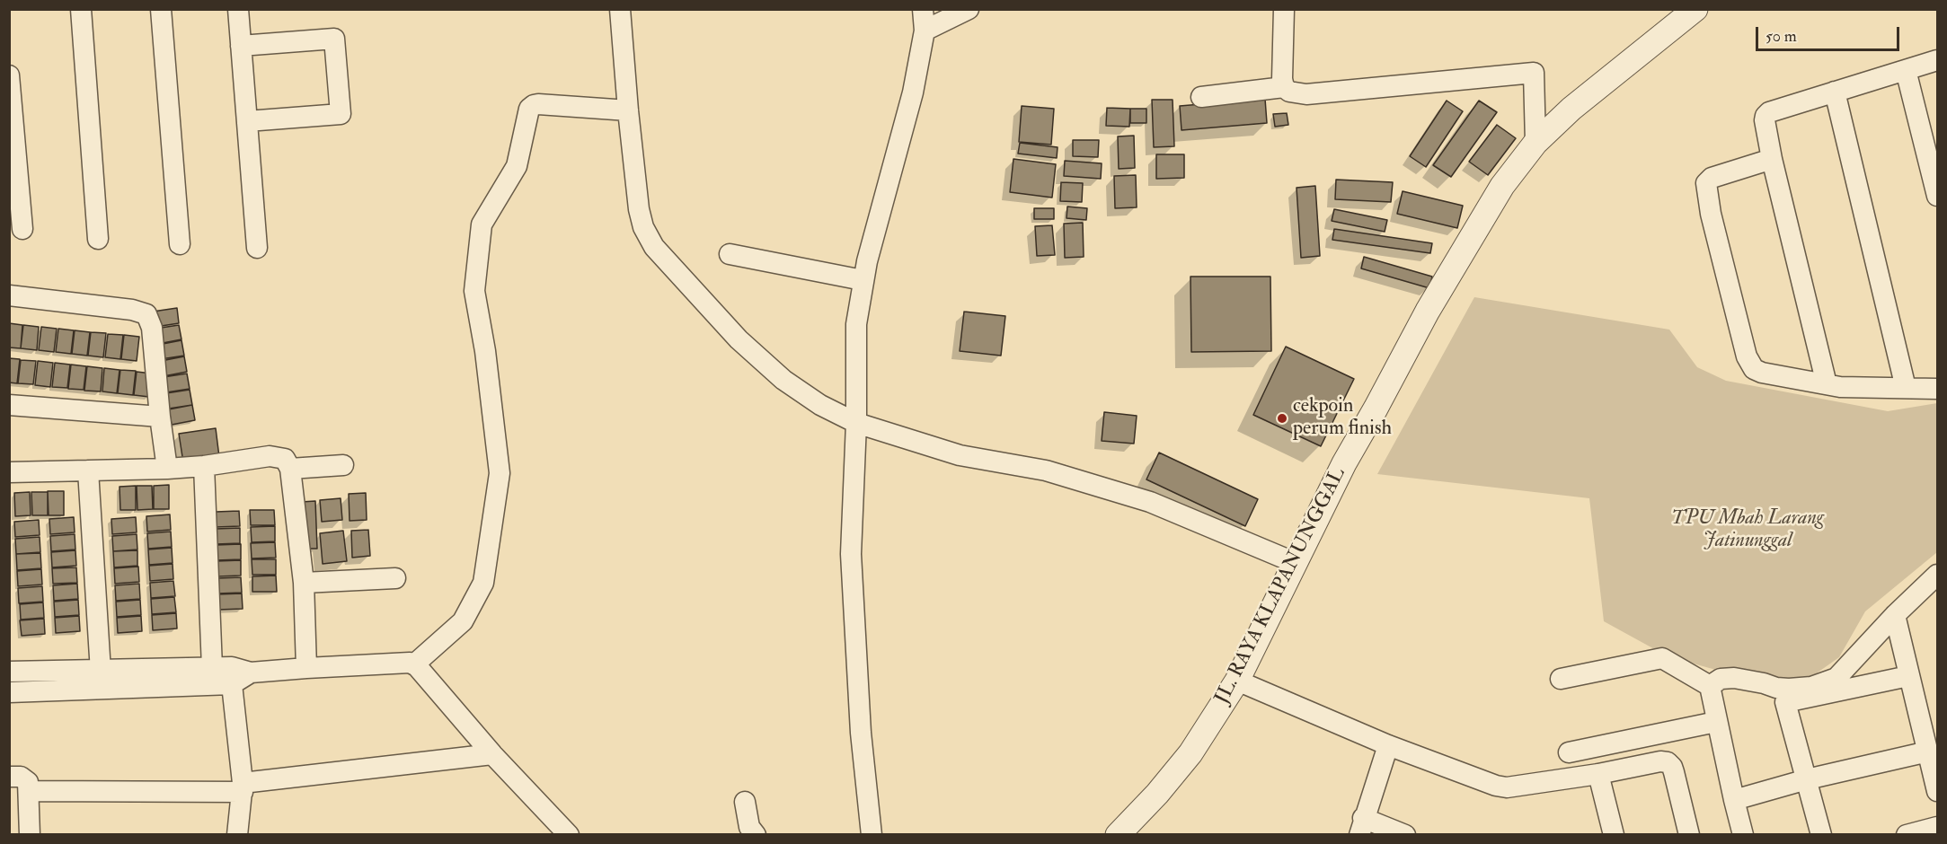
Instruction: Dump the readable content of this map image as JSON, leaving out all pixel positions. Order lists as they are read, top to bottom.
{
  "streets": {
    "street": ["JL. RAYA KLAPANUNGGAL"]
  },
  "parks": ["TPU Mbah Larang Jatinunggal"],
  "places": ["cekpoin perum finish"],
  "scale_bar": "50 m"
}
